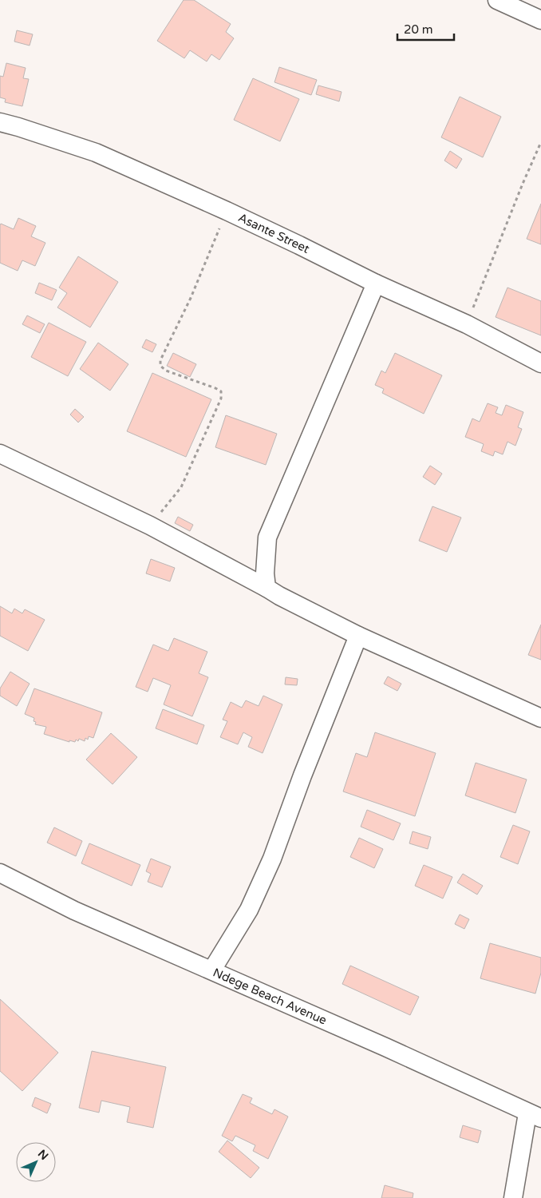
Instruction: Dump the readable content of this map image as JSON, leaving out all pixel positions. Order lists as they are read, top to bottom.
{
  "streets": {
    "street": ["Asante Street", "Ndege Beach Avenue"]
  },
  "scale_bar": "20 m",
  "north": "top right"
}
